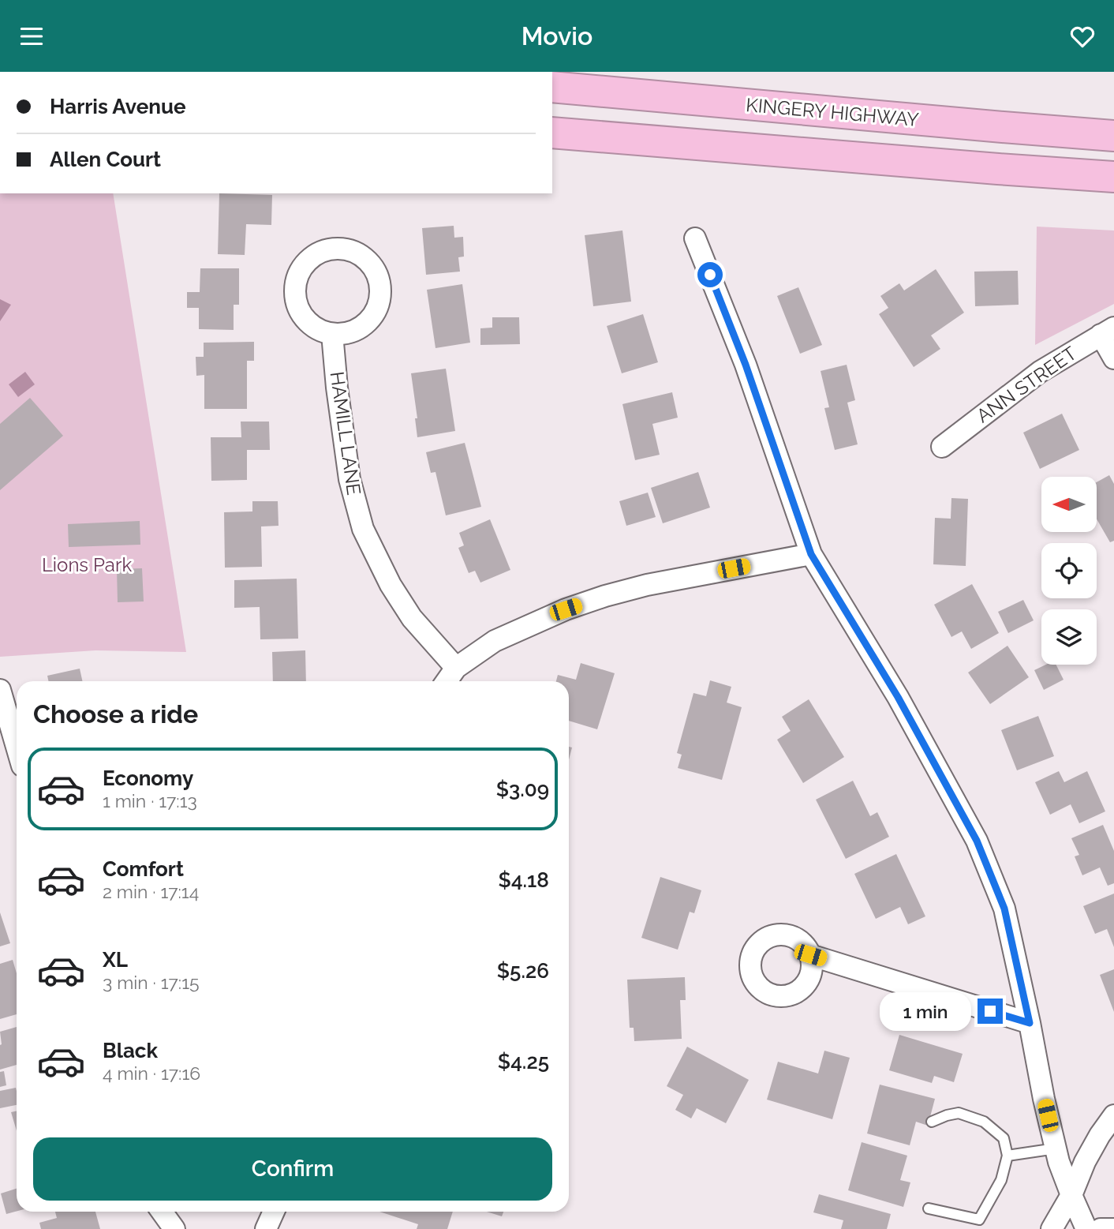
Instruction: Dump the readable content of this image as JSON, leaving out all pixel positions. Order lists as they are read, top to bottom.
{
  "streets": {
    "highway": ["KINGERY HIGHWAY"],
    "street": ["ANN STREET", "HAMILL LANE"]
  },
  "parks": ["Lions Park"],
  "north": "left",
  "page": {
    "header": "Movio",
    "banner": ["Harris Avenue", "Allen Court"],
    "heading": "Choose a ride",
    "list": [
      {
        "name": "Economy",
        "note": "1 min · 17:13",
        "value": "$3.09"
      },
      {
        "name": "Comfort",
        "note": "2 min · 17:14",
        "value": "$4.18"
      },
      {
        "name": "XL",
        "note": "3 min · 17:15",
        "value": "$5.26"
      },
      {
        "name": "Black",
        "note": "4 min · 17:16",
        "value": "$4.25"
      }
    ],
    "bubble": "1 min",
    "buttons": "Confirm"
  }
}
